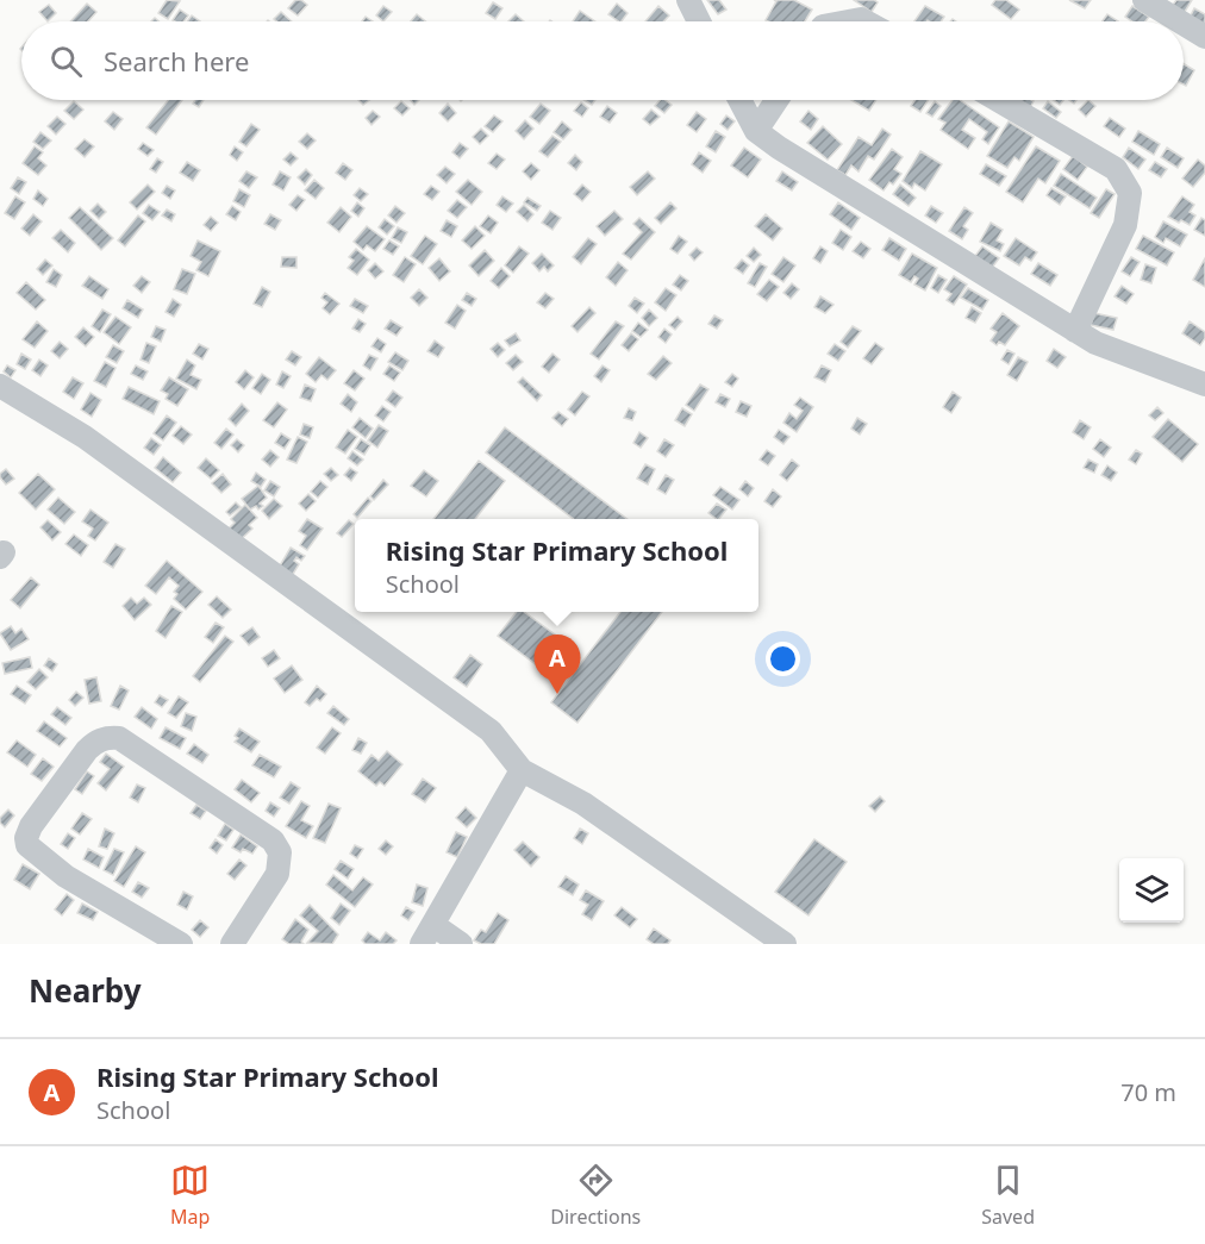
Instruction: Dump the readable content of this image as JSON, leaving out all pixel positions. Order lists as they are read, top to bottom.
{
  "page": {
    "search": "Search here",
    "popup": ["Rising Star Primary School", "School"],
    "pins": "A",
    "heading": "Nearby",
    "list": [
      {
        "mark": "A",
        "name": "Rising Star Primary School",
        "note": "School",
        "value": "70 m"
      }
    ],
    "nav": ["Map", "Directions", "Saved"]
  }
}
